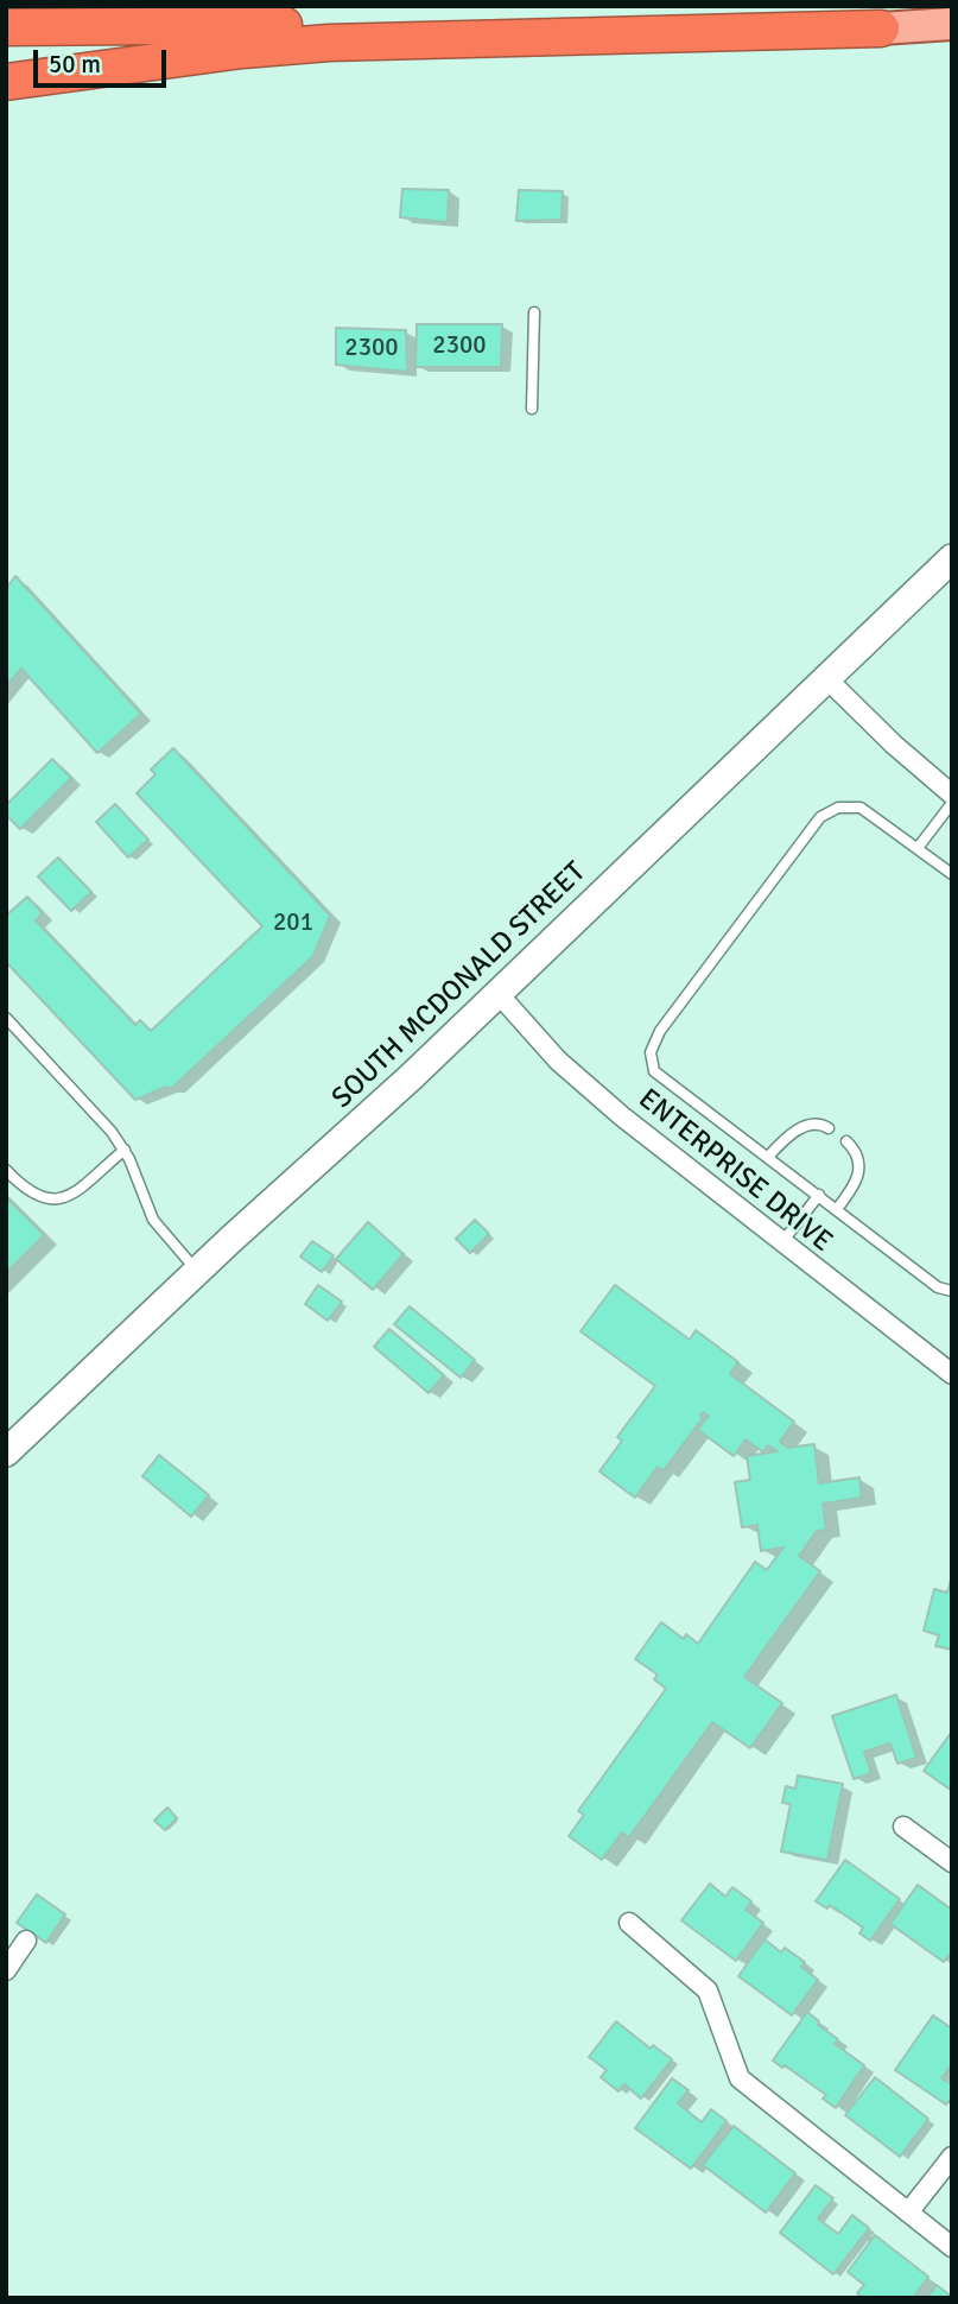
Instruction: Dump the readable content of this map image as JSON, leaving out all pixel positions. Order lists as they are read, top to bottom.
{
  "streets": {
    "main road": ["SOUTH MCDONALD STREET"],
    "street": ["ENTERPRISE DRIVE"]
  },
  "crossings": [
    ["SOUTH MCDONALD STREET", "ENTERPRISE DRIVE"]
  ],
  "house_numbers": ["2300", "2300", "201"],
  "scale_bar": "50 m"
}
